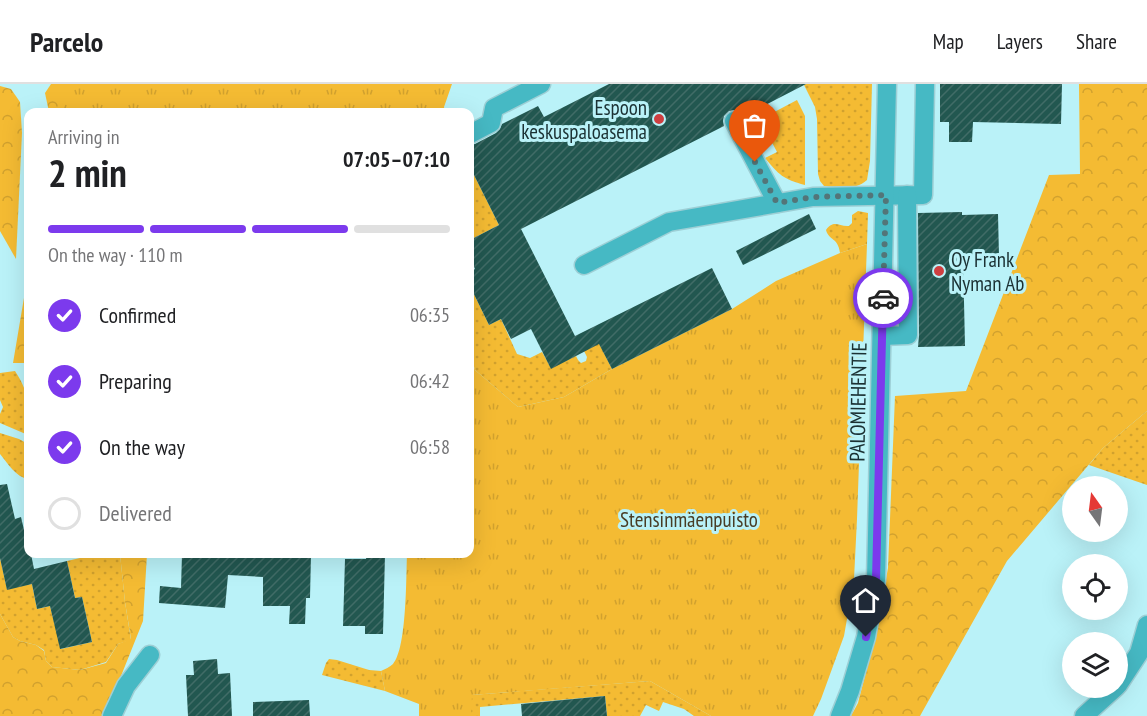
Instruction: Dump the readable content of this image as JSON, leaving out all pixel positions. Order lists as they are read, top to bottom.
{
  "streets": {
    "street": ["PALOMIEHENTIE"]
  },
  "parks": ["Stensinmäenpuisto"],
  "places": ["Espoon keskuspaloasema", "Oy Frank Nyman Ab"],
  "north": "top",
  "page": {
    "header": "Parcelo",
    "nav": ["Map", "Layers", "Share"],
    "heading": ["2 min", "Arriving in", "07:05–07:10"],
    "bar": "On the way · 110 m",
    "list": [
      ["Confirmed", "06:35"],
      ["Preparing", "06:42"],
      ["On the way", "06:58"],
      "Delivered"
    ]
  }
}
